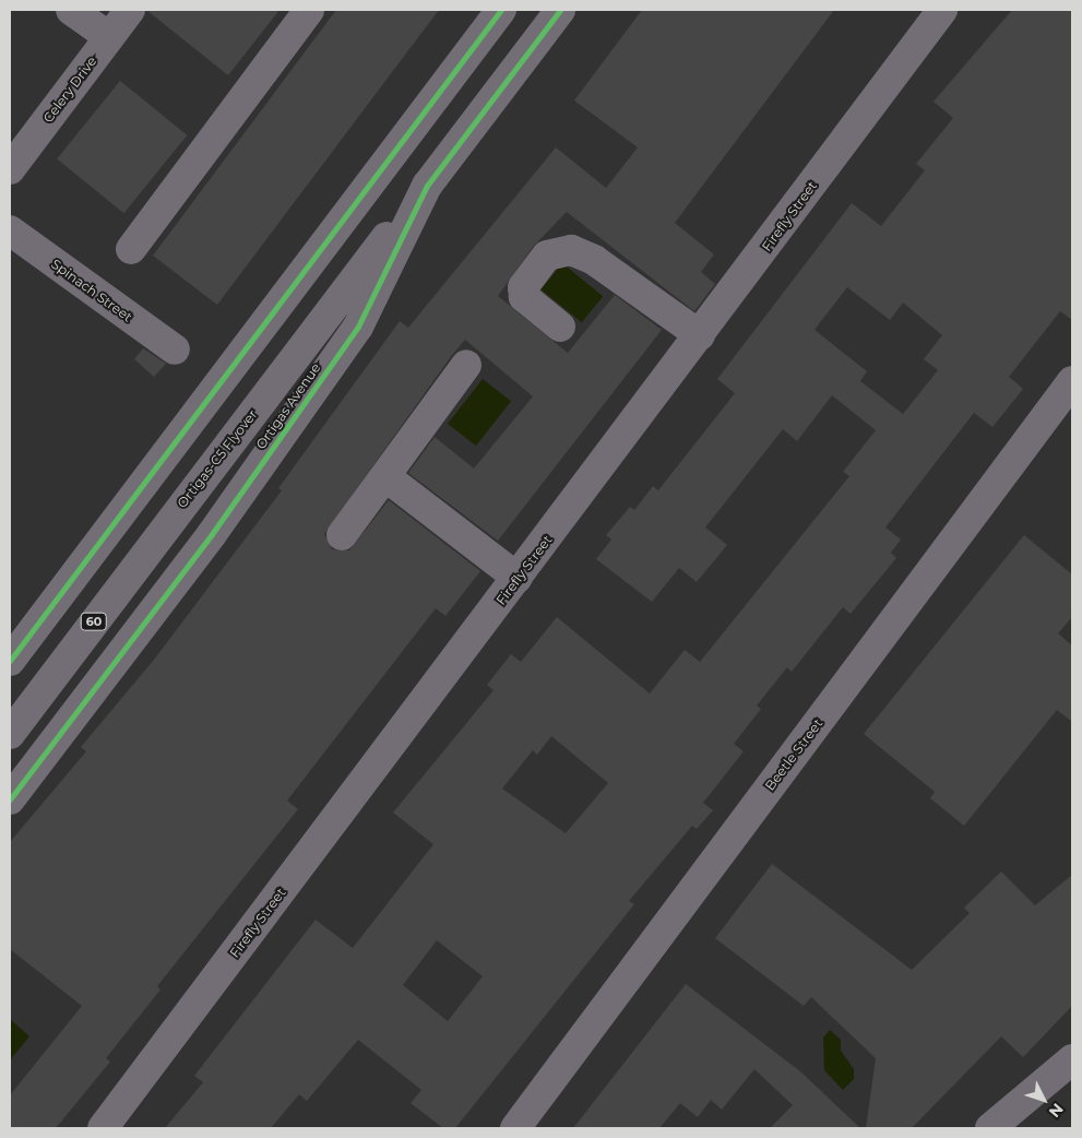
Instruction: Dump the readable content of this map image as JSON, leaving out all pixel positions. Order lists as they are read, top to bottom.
{
  "streets": {
    "street": [
      "Celery Drive",
      "Firefly Street",
      "Spinach Street",
      "Ortigas Avenue",
      "Ortigas-C5 Flyover",
      "60",
      "Beetle Street"
    ]
  },
  "crossings": [
    ["Ortigas Avenue", "Ortigas-C5 Flyover"]
  ],
  "north": "bottom right"
}
